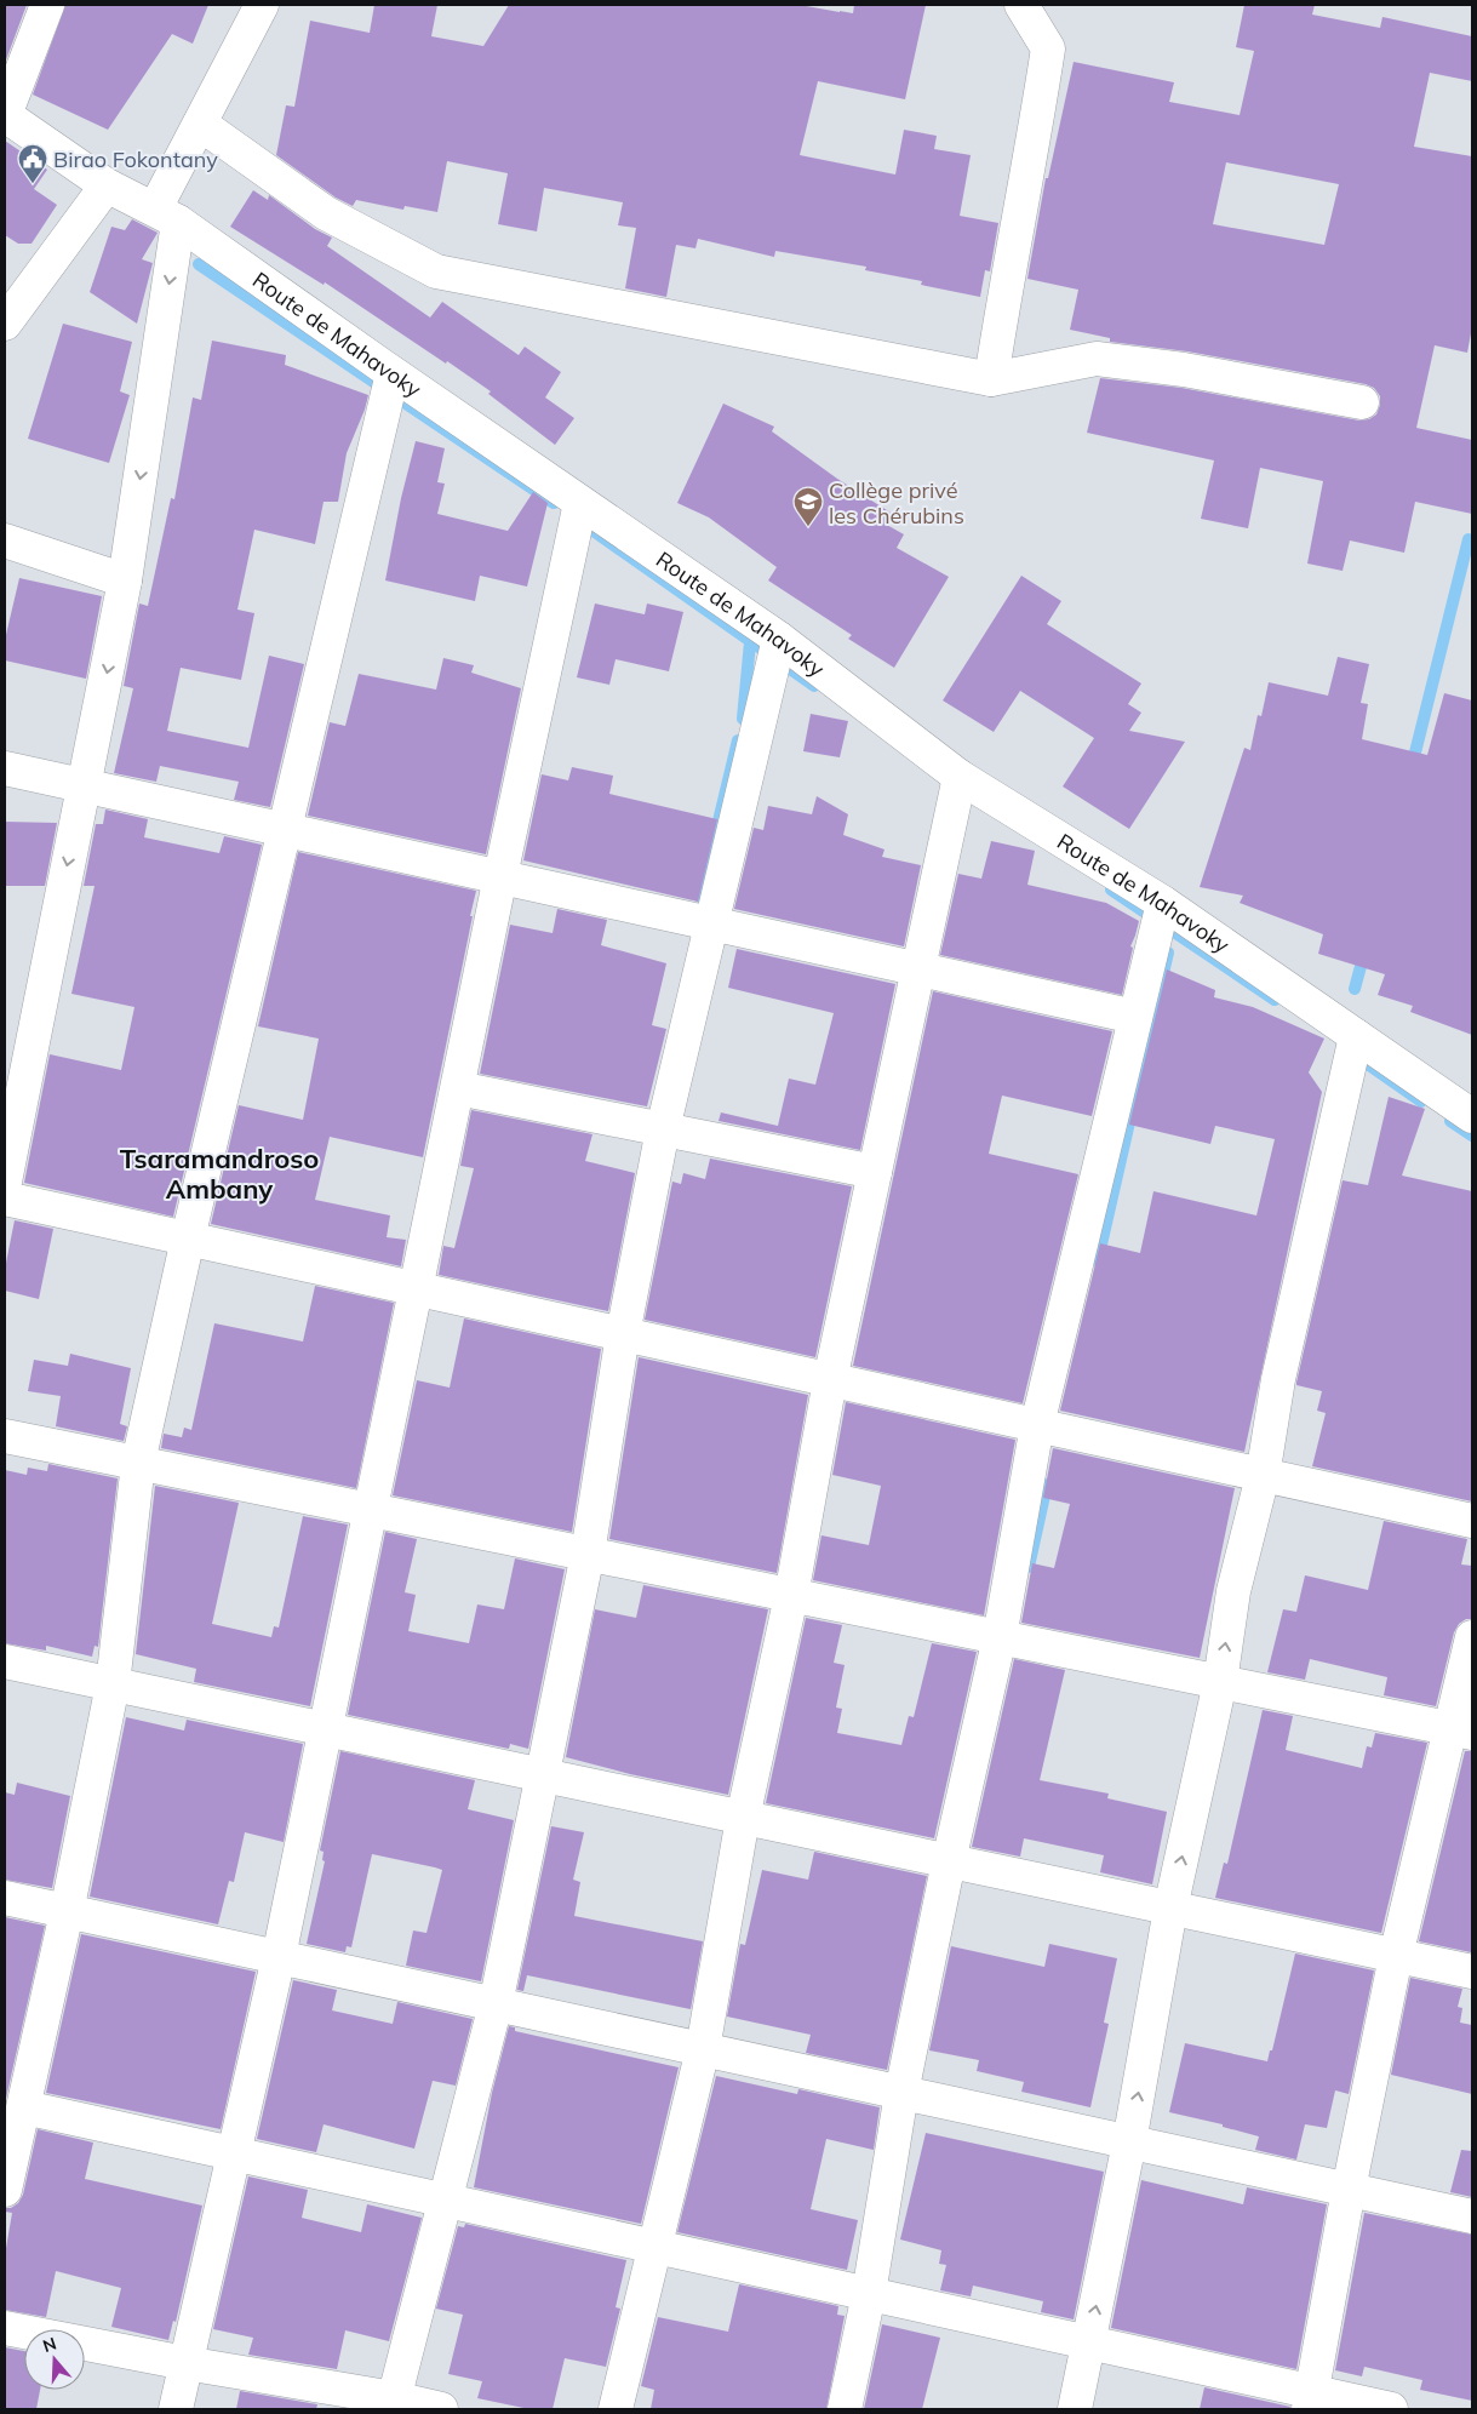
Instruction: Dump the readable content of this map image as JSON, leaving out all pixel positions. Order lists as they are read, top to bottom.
{
  "streets": {
    "street": ["Route de Mahavoky"]
  },
  "districts": ["Tsaramandroso Ambany"],
  "places": {
    "public building": ["Birao Fokontany"],
    "school or university": ["Collège privé les Chérubins"]
  },
  "north": "top"
}
